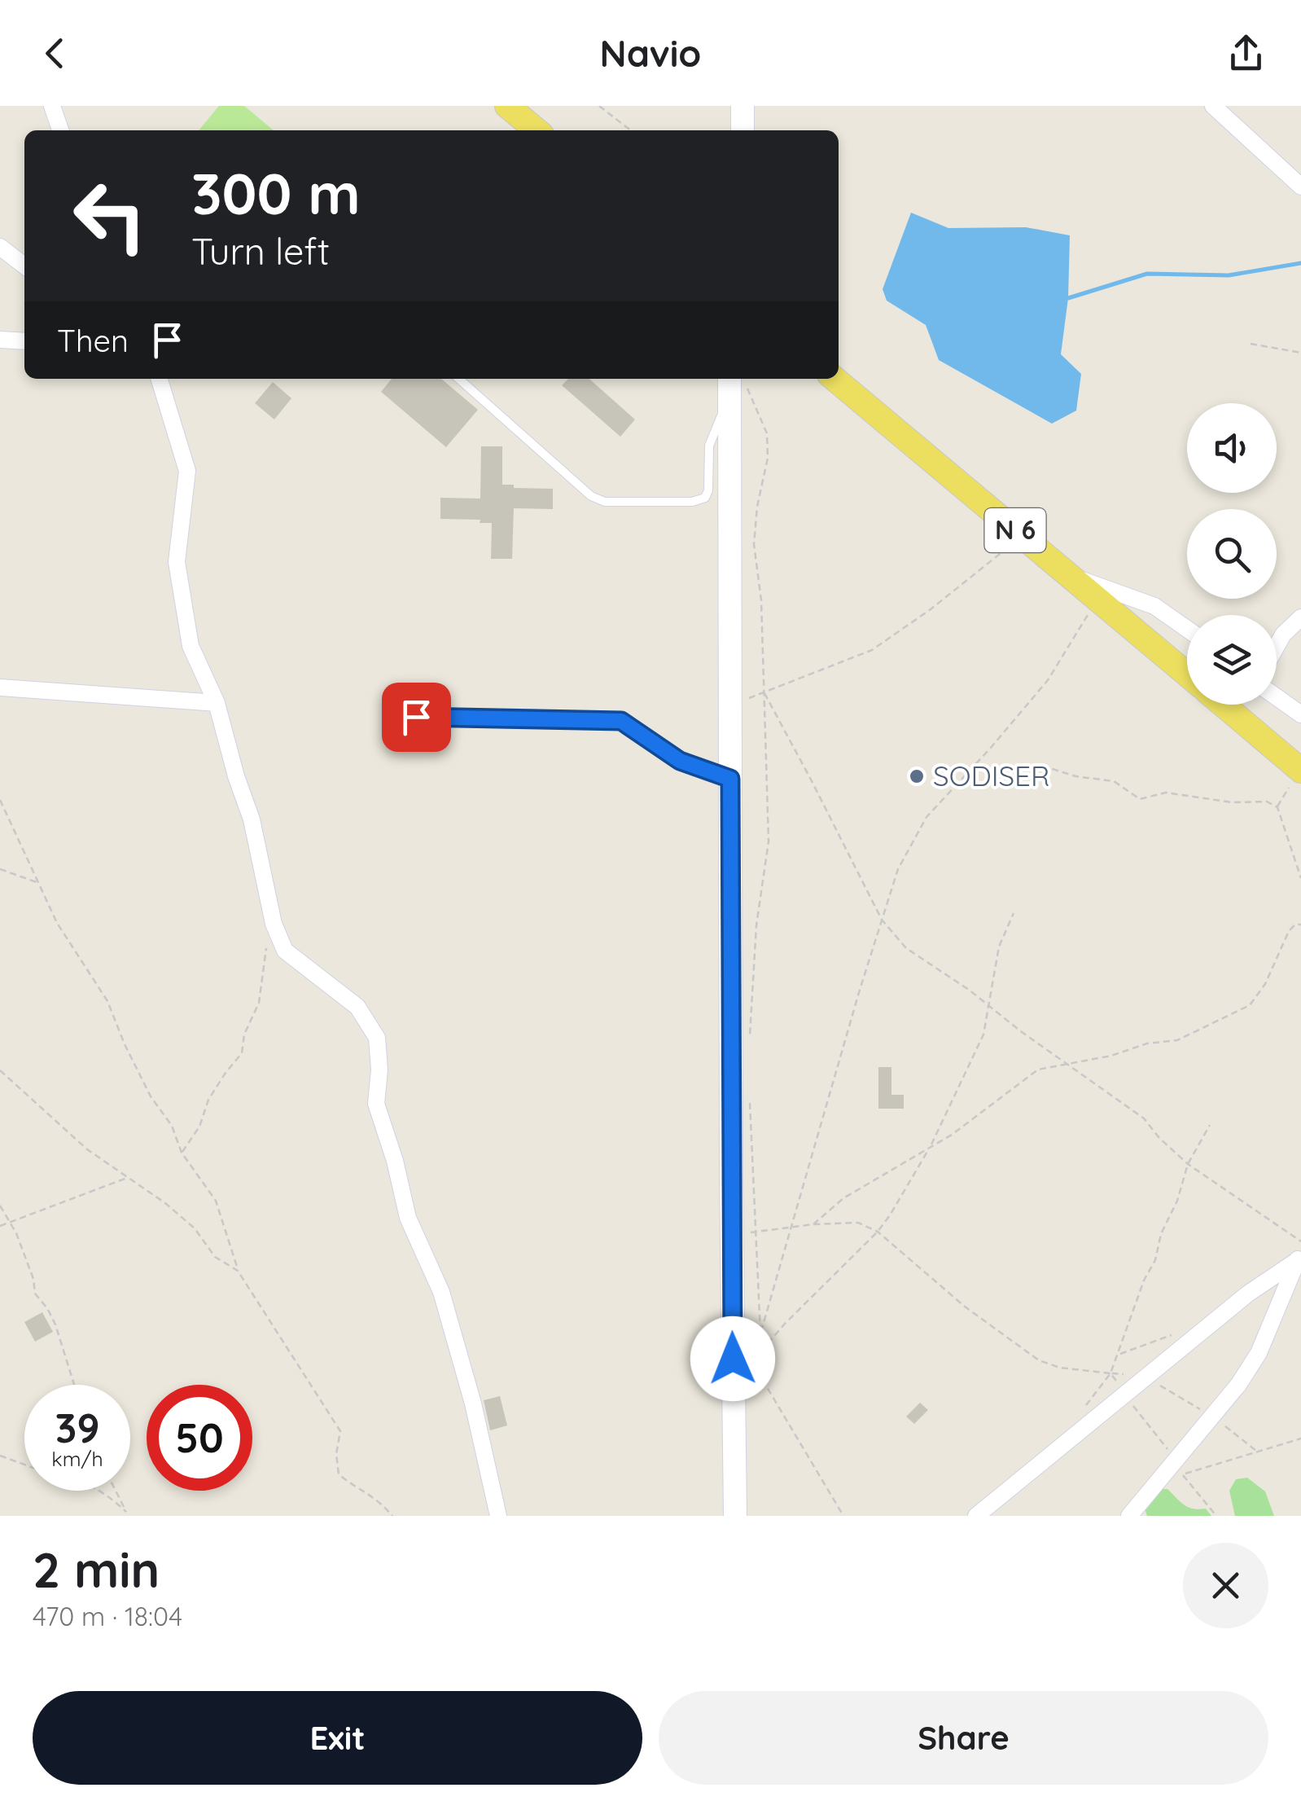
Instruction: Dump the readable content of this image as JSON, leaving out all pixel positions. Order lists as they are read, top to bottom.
{
  "streets": {
    "main road": ["N 6"]
  },
  "places": ["SODISER"],
  "page": {
    "header": "Navio",
    "turn": ["300 m", "Turn left"],
    "then": "Then",
    "speed": "39 km/h",
    "limit": "50",
    "heading": ["2 min", "470 m · 18:04"],
    "buttons": ["Exit", "Share"]
  }
}
